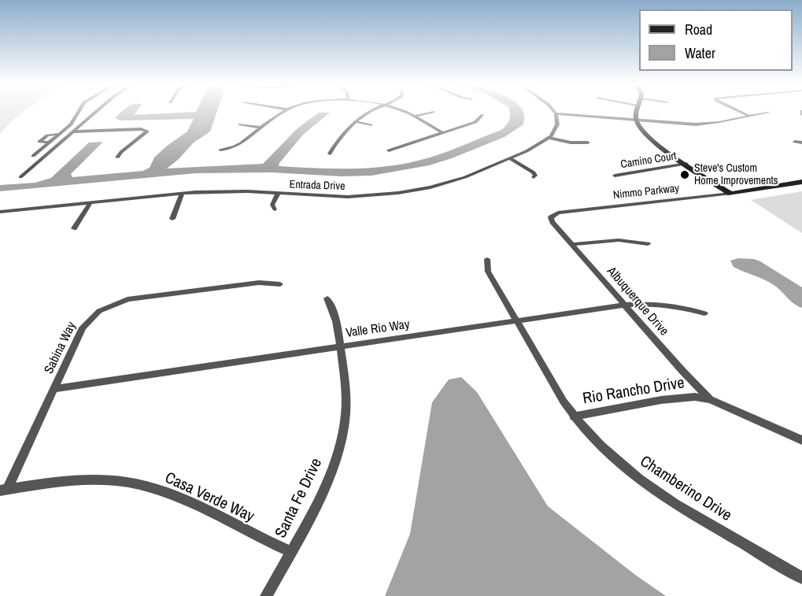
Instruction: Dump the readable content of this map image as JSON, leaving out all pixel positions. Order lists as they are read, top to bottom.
{
  "streets": {
    "street": [
      "Camino Court",
      "Entrada Drive",
      "Nimmo Parkway",
      "Albuquerque Drive",
      "Valle Rio Way",
      "Sabina Way",
      "Rio Rancho Drive",
      "Chamberino Drive",
      "Casa Verde Way",
      "Santa Fe Drive"
    ]
  },
  "crossings": [
    ["Nimmo Parkway", "Albuquerque Drive"],
    ["Albuquerque Drive", "Valle Rio Way"],
    ["Albuquerque Drive", "Rio Rancho Drive"],
    ["Valle Rio Way", "Sabina Way"],
    ["Valle Rio Way", "Chamberino Drive"],
    ["Valle Rio Way", "Santa Fe Drive"],
    ["Sabina Way", "Casa Verde Way"],
    ["Rio Rancho Drive", "Chamberino Drive"],
    ["Casa Verde Way", "Santa Fe Drive"]
  ],
  "places": ["Steve's Custom Home Improvements"],
  "legend": ["Road", "Water"]
}
